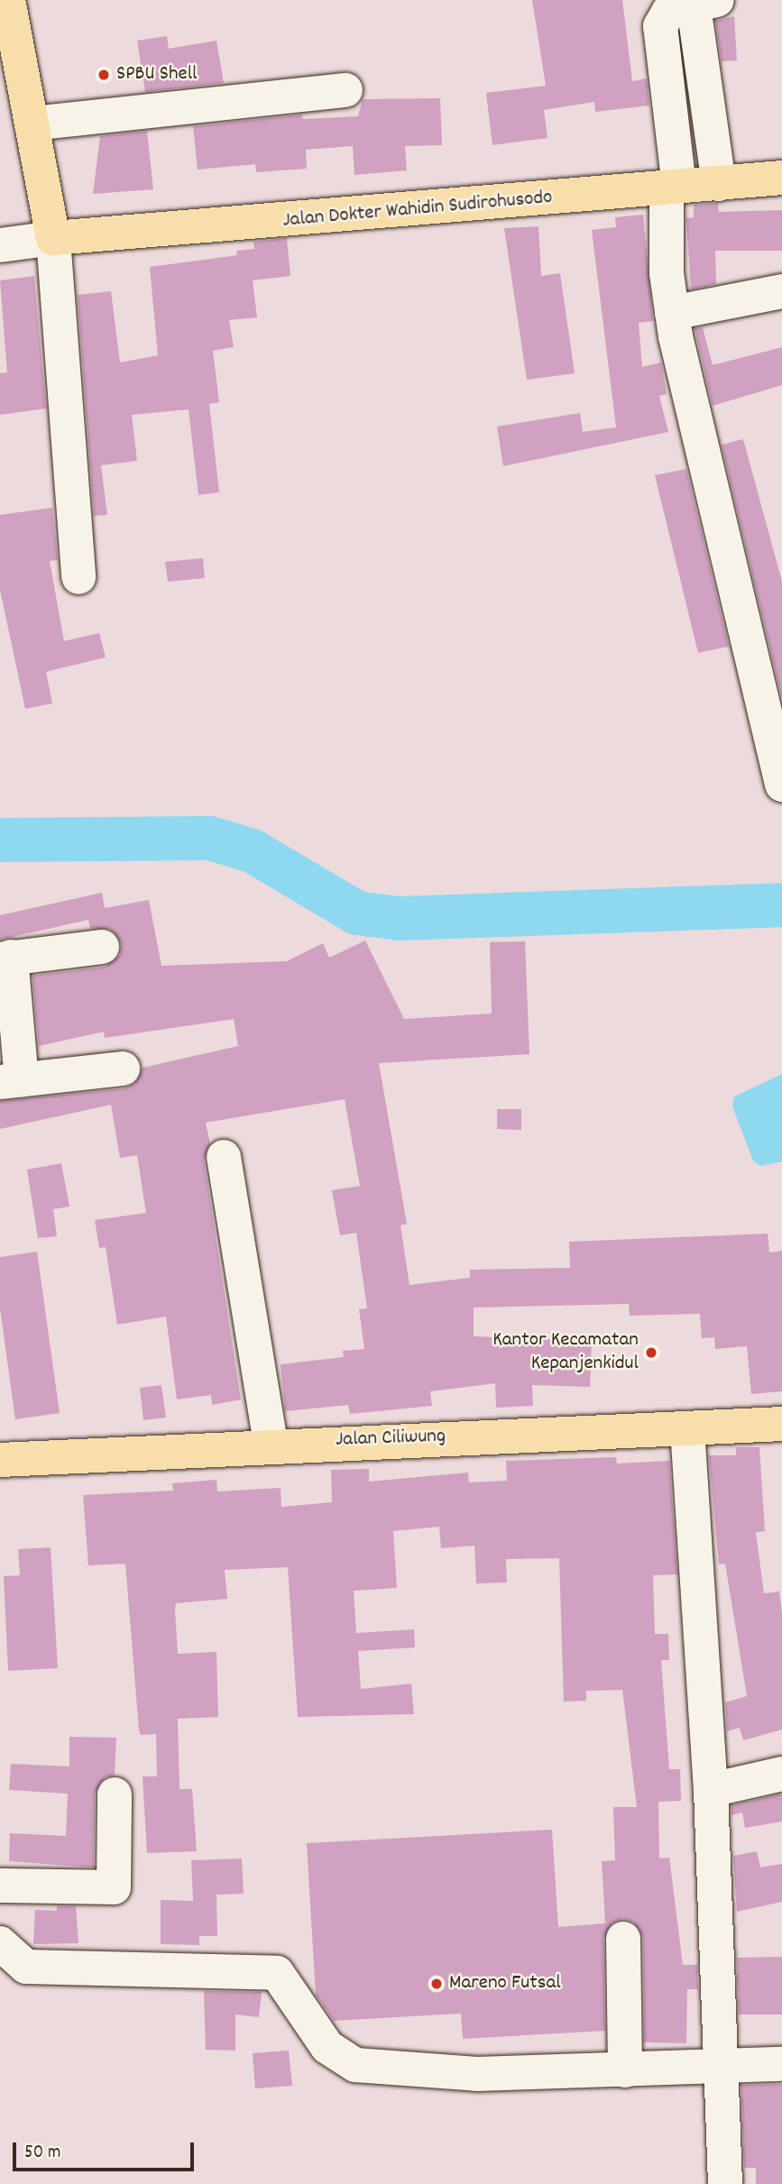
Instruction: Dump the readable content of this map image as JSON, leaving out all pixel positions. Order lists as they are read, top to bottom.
{
  "streets": {
    "main road": ["Jalan Dokter Wahidin Sudirohusodo", "Jalan Ciliwung"]
  },
  "places": ["SPBU Shell", "Kantor Kecamatan Kepanjenkidul", "Mareno Futsal"],
  "scale_bar": "50 m"
}
